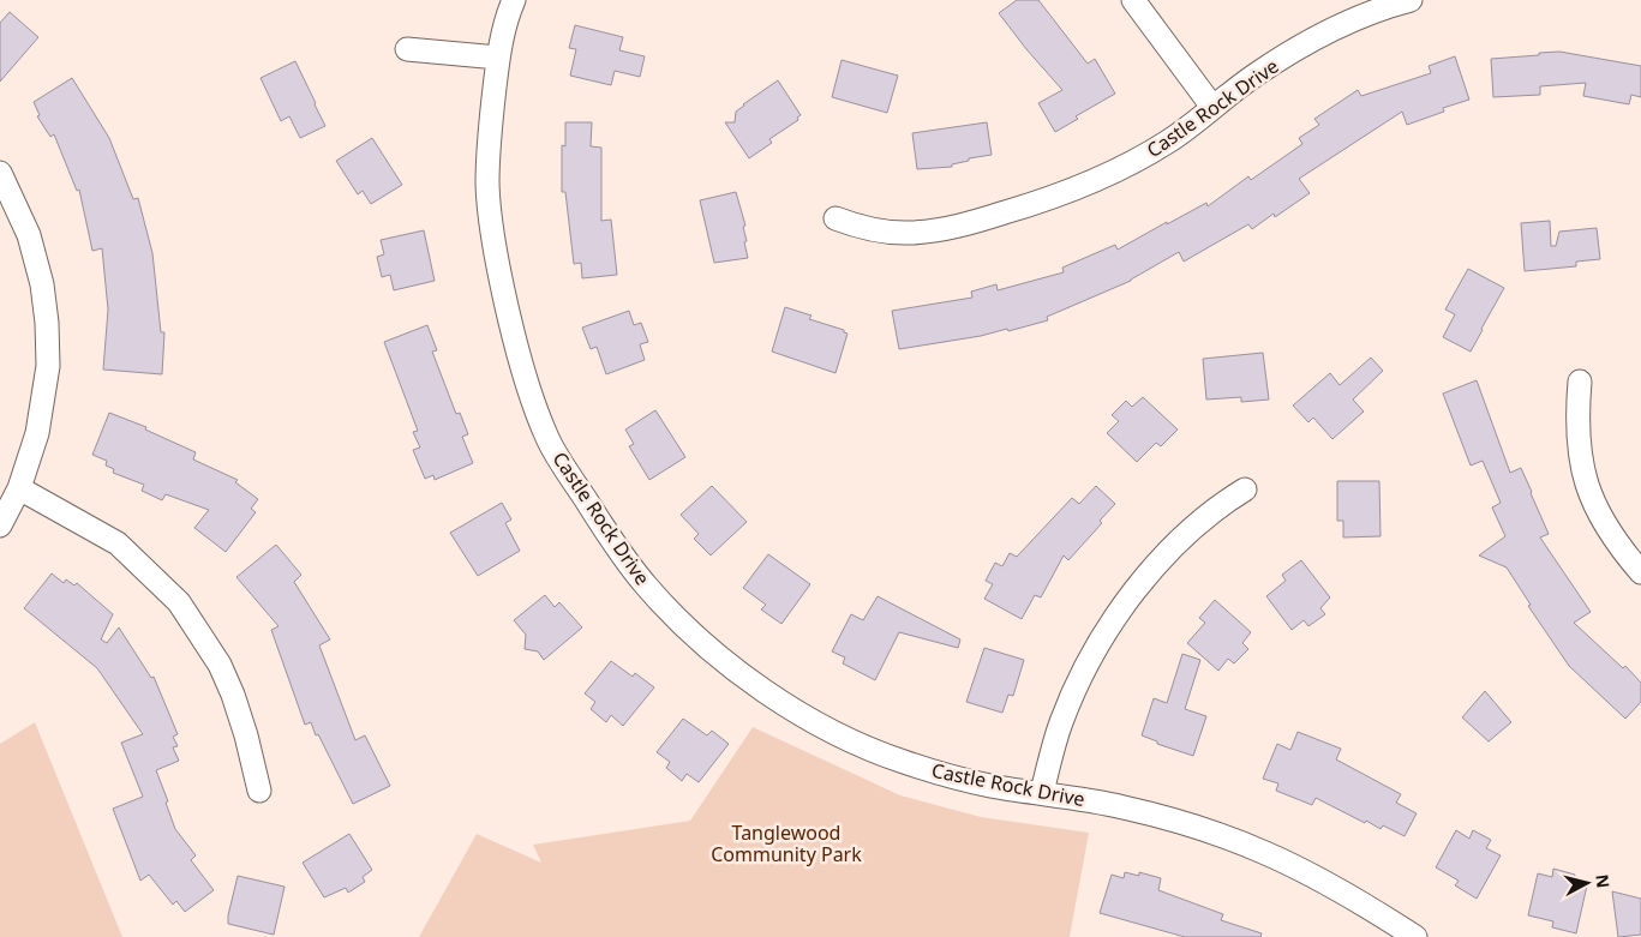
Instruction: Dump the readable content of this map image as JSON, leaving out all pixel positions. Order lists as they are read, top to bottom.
{
  "streets": {
    "street": ["Castle Rock Drive"]
  },
  "parks": ["Tanglewood Community Park"],
  "north": "right"
}
